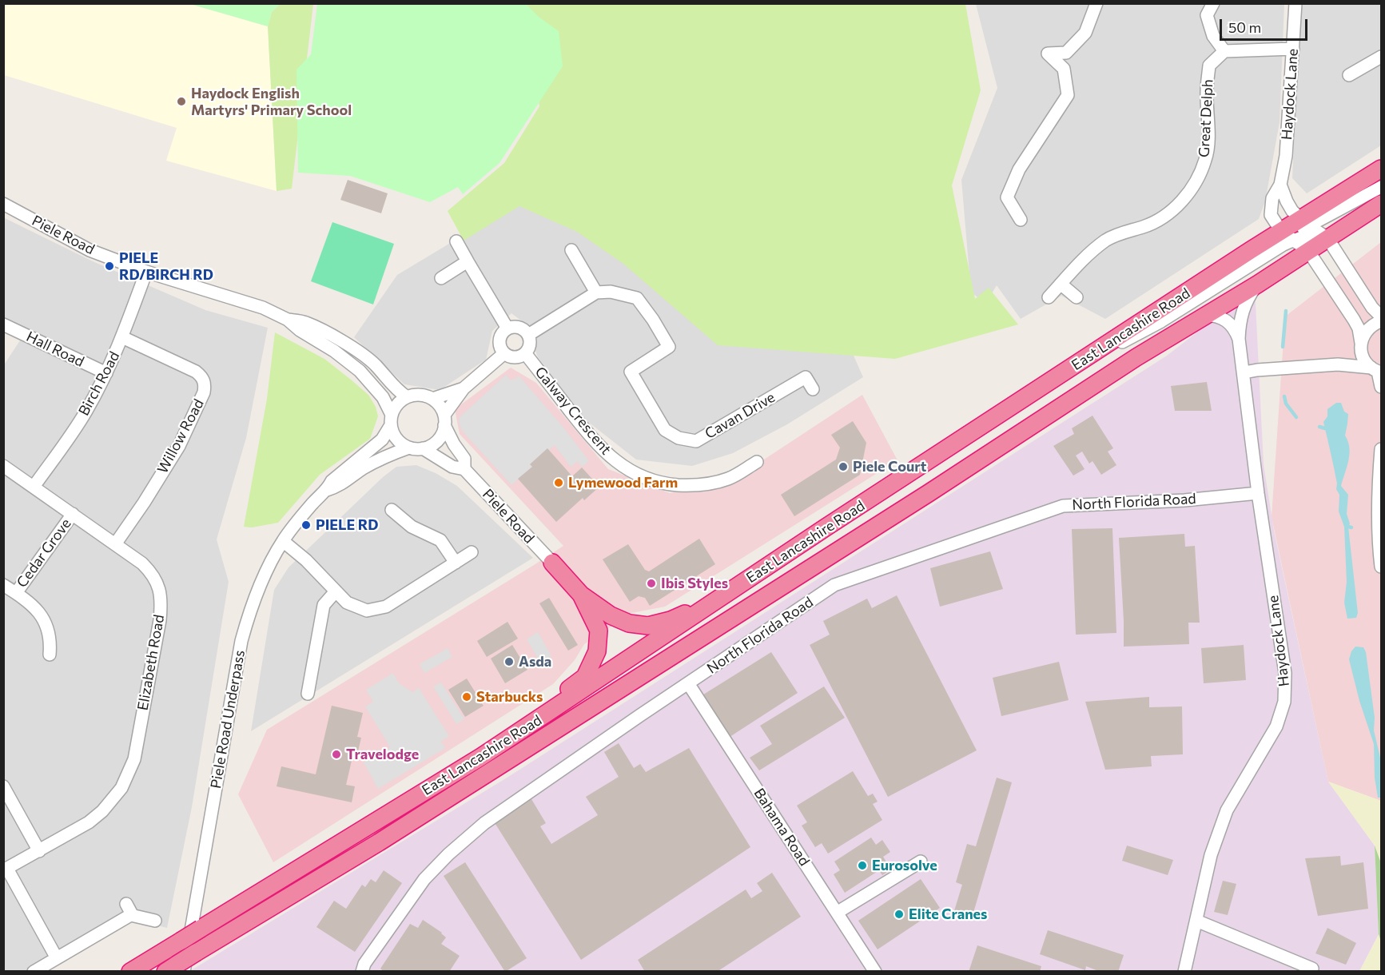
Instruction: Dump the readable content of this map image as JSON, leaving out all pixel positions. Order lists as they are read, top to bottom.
{
  "streets": {
    "highway": ["East Lancashire Road"],
    "street": [
      "Haydock Lane",
      "Great Delph",
      "Piele Road",
      "Hall Road",
      "Birch Road",
      "Galway Crescent",
      "Cavan Drive",
      "Willow Road",
      "North Florida Road",
      "Cedar Grove",
      "Elizabeth Road",
      "Piele Road Underpass",
      "Bahama Road"
    ]
  },
  "crossings": [
    ["Haydock Lane", "East Lancashire Road"],
    ["Haydock Lane", "North Florida Road"],
    ["Piele Road", "Birch Road"],
    ["Piele Road", "Piele Road Underpass"],
    ["East Lancashire Road", "Piele Road Underpass"],
    ["Hall Road", "Birch Road"],
    ["Birch Road", "Willow Road"],
    ["Birch Road", "Elizabeth Road"],
    ["Willow Road", "Elizabeth Road"],
    ["North Florida Road", "Bahama Road"],
    ["Cedar Grove", "Elizabeth Road"]
  ],
  "places": [
    "Haydock English Martyrs' Primary School",
    "PIELE RD/BIRCH RD",
    "Piele Court",
    "Lymewood Farm",
    "PIELE RD",
    "Ibis Styles",
    "Asda",
    "Starbucks",
    "Travelodge",
    "Eurosolve",
    "Elite Cranes"
  ],
  "scale_bar": "50 m"
}
